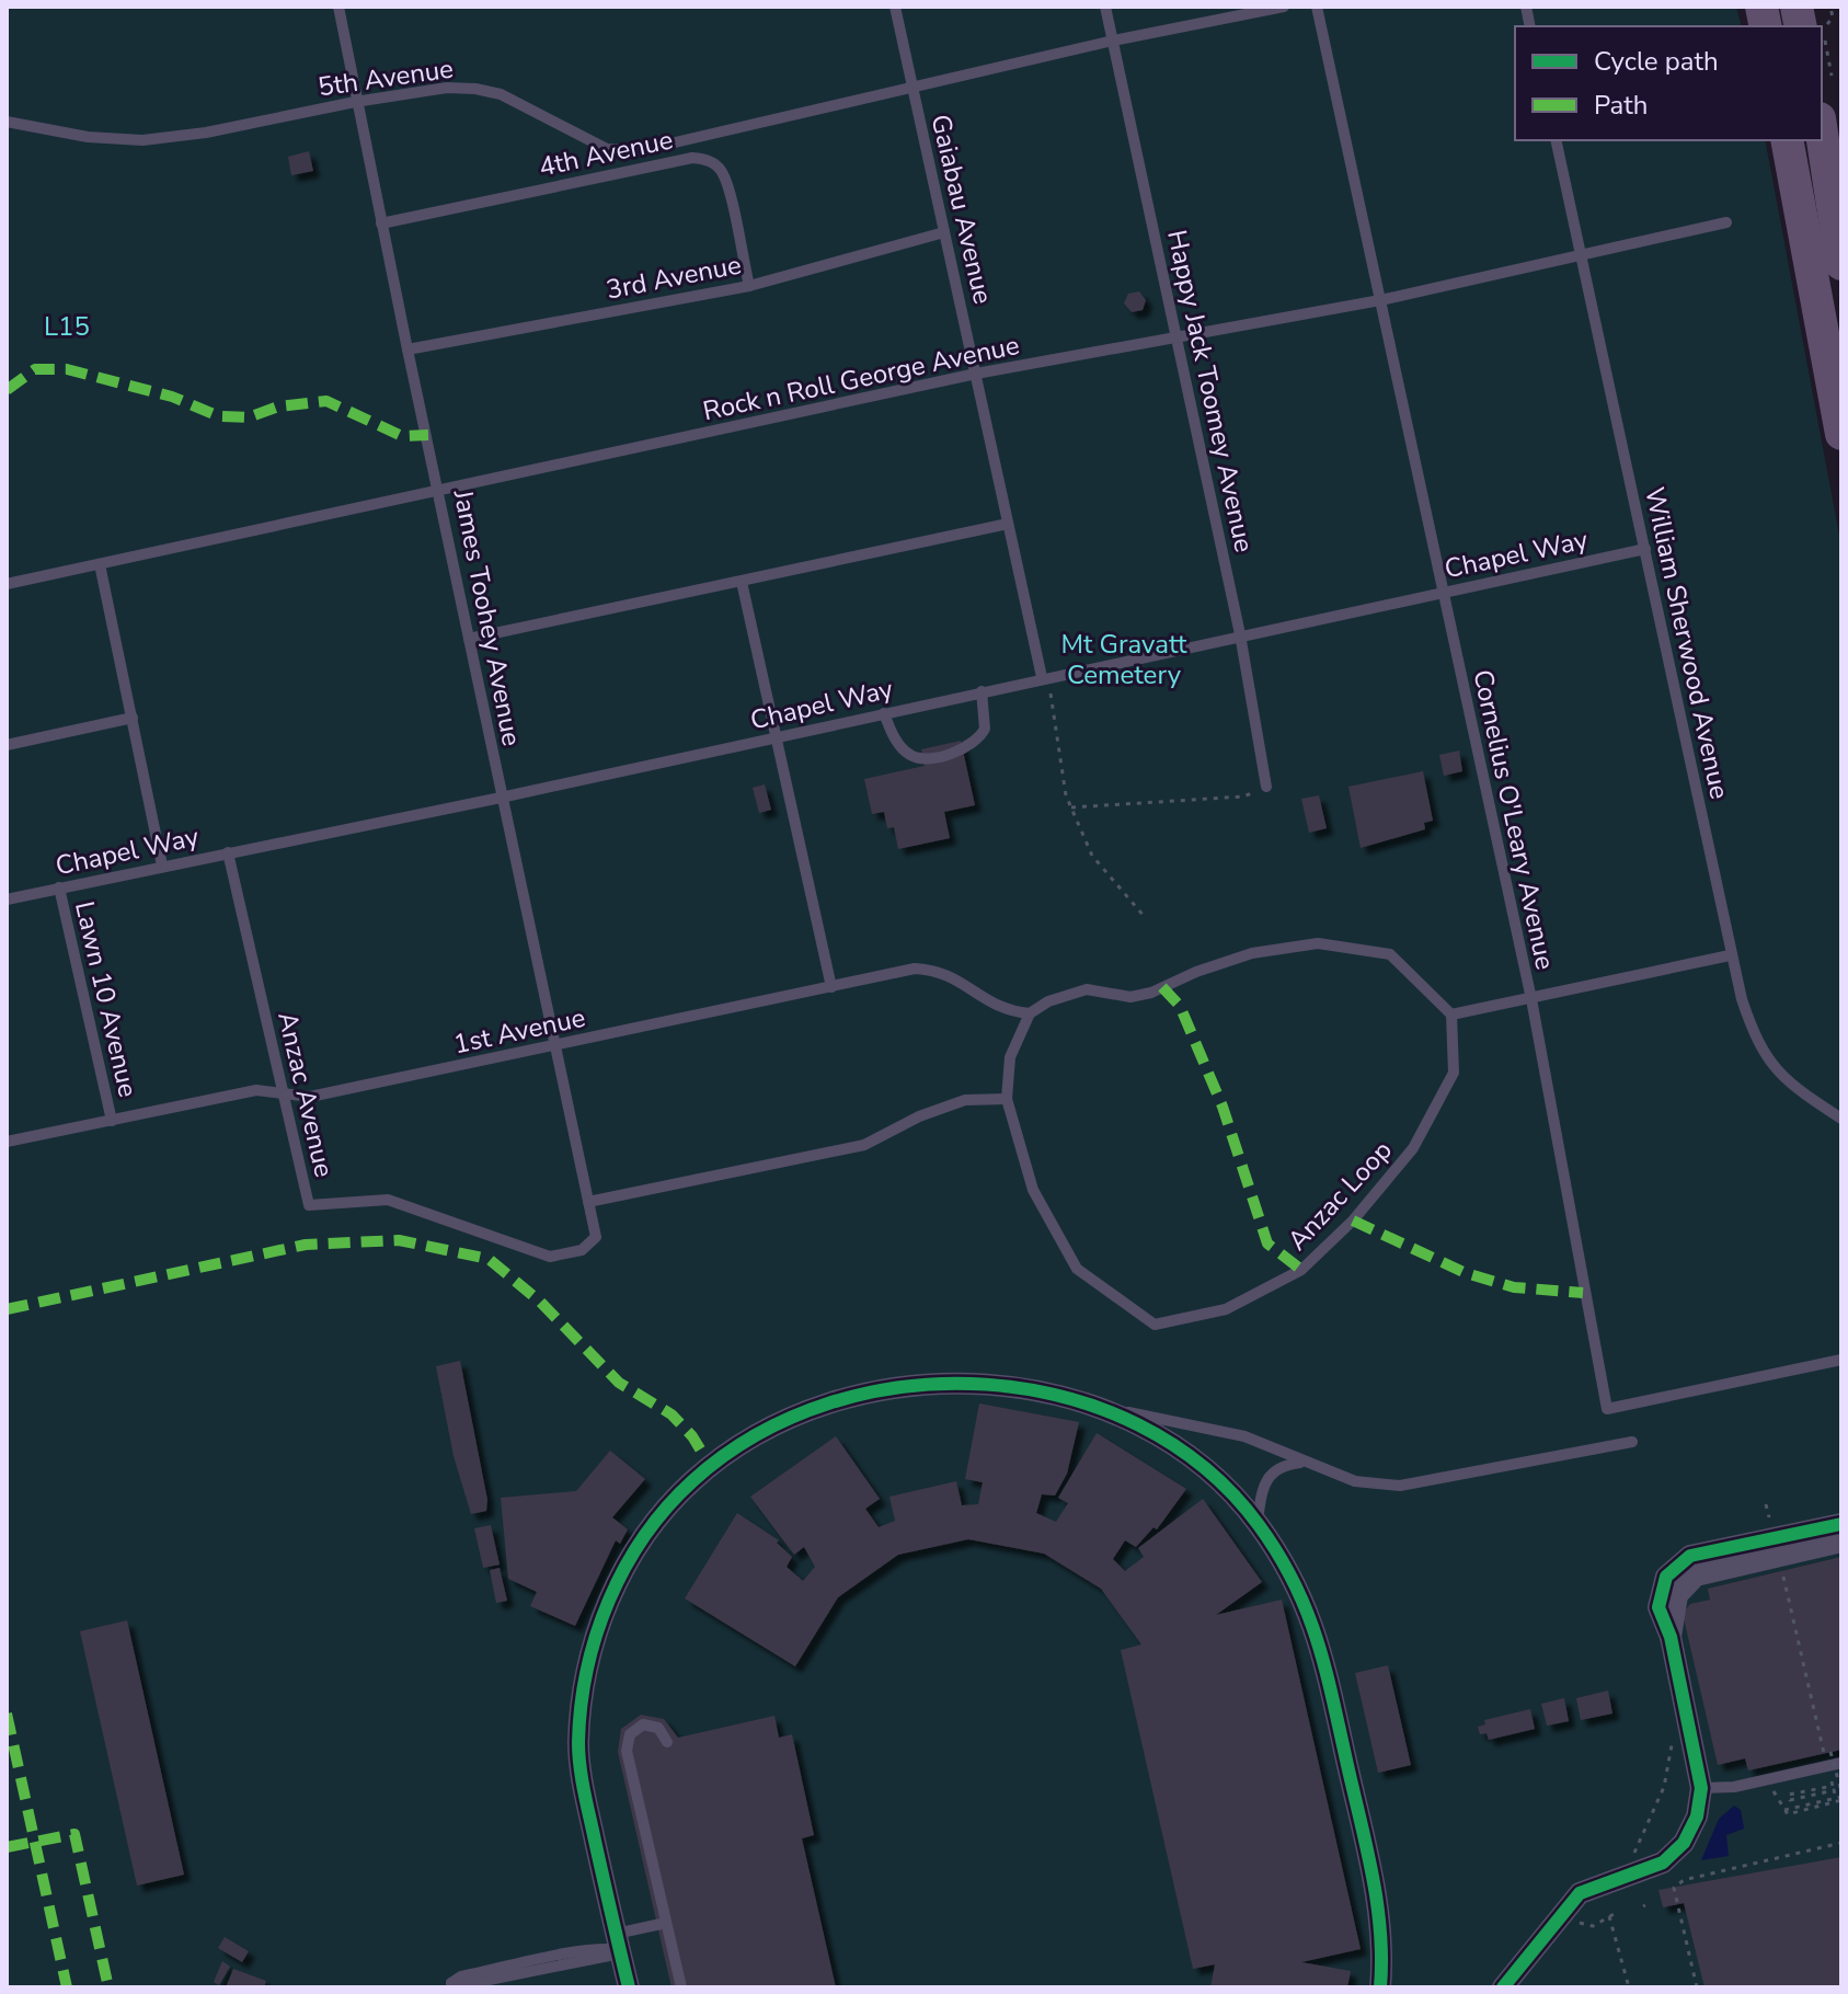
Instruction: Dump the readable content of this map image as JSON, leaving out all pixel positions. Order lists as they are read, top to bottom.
{
  "streets": {
    "lane": [
      "5th Avenue",
      "4th Avenue",
      "Gaiabau Avenue",
      "3rd Avenue",
      "Rock n Roll George Avenue",
      "Happy Jack Toomey Avenue",
      "Chapel Way",
      "James Toohey Avenue",
      "William Sherwood Avenue",
      "Cornelius O'Leary Avenue",
      "Lawn 10 Avenue",
      "1st Avenue",
      "Anzac Avenue",
      "Anzac Loop"
    ]
  },
  "crossings": [
    ["5th Avenue", "Gaiabau Avenue"],
    ["5th Avenue", "James Toohey Avenue"],
    ["4th Avenue", "3rd Avenue"],
    ["4th Avenue", "James Toohey Avenue"],
    ["Gaiabau Avenue", "3rd Avenue"],
    ["Gaiabau Avenue", "Rock n Roll George Avenue"],
    ["Gaiabau Avenue", "Chapel Way"],
    ["3rd Avenue", "James Toohey Avenue"],
    ["Rock n Roll George Avenue", "Happy Jack Toomey Avenue"],
    ["Rock n Roll George Avenue", "James Toohey Avenue"],
    ["Rock n Roll George Avenue", "William Sherwood Avenue"],
    ["Rock n Roll George Avenue", "Cornelius O'Leary Avenue"],
    ["Happy Jack Toomey Avenue", "Chapel Way"],
    ["Chapel Way", "James Toohey Avenue"],
    ["Chapel Way", "William Sherwood Avenue"],
    ["Chapel Way", "Cornelius O'Leary Avenue"],
    ["Chapel Way", "Lawn 10 Avenue"],
    ["Chapel Way", "Anzac Avenue"],
    ["James Toohey Avenue", "1st Avenue"],
    ["James Toohey Avenue", "Anzac Avenue"],
    ["Lawn 10 Avenue", "1st Avenue"],
    ["1st Avenue", "Anzac Avenue"],
    ["1st Avenue", "Anzac Loop"]
  ],
  "parks": ["L15", "Mt Gravatt Cemetery"],
  "legend": ["Cycle path", "Path"]
}
